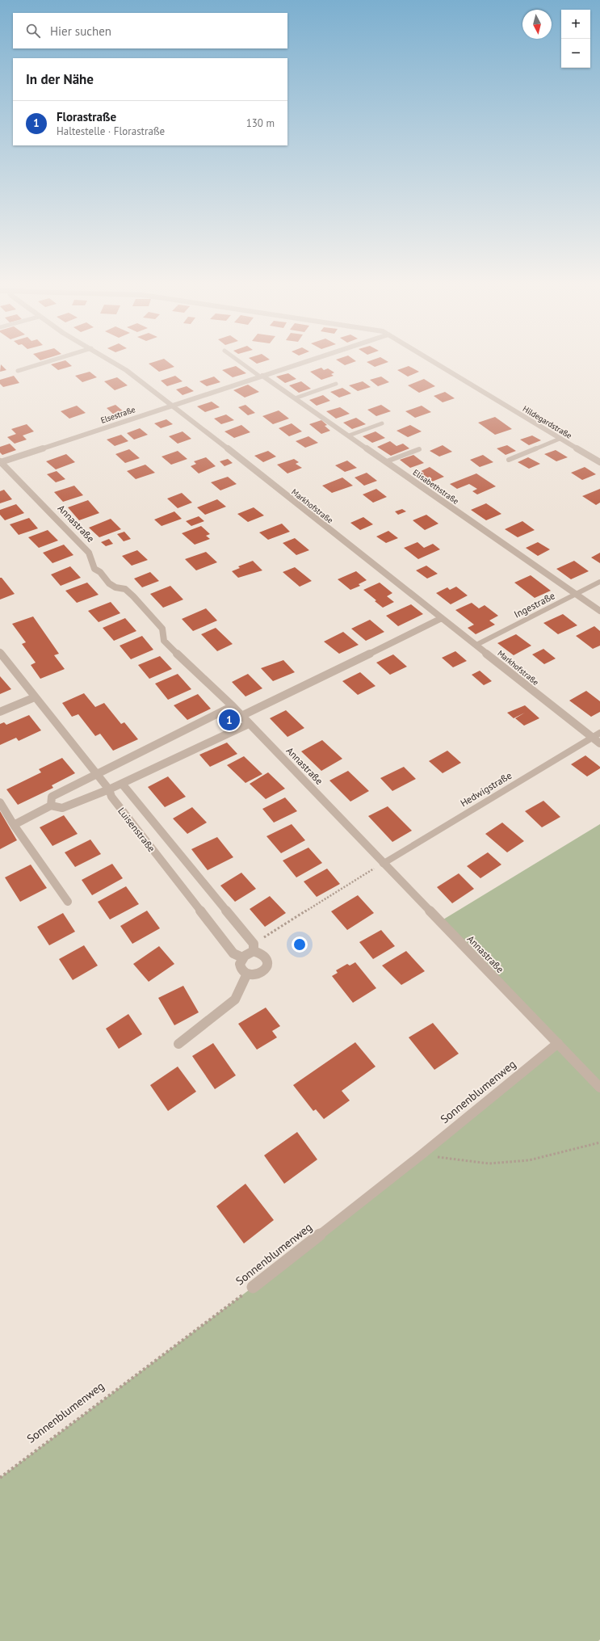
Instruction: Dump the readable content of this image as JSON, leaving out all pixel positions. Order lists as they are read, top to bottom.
{
  "streets": {
    "street": [
      "Elsestraße",
      "Hildegardstraße",
      "Elisabethstraße",
      "Markhofstraße",
      "Annastraße",
      "Luisenstraße",
      "Sonnenblumenweg"
    ],
    "lane": ["Ingestraße", "Hedwigstraße"]
  },
  "crossings": [
    ["Elsestraße", "Elisabethstraße"],
    ["Elsestraße", "Markhofstraße"],
    ["Elsestraße", "Annastraße"],
    ["Elisabethstraße", "Ingestraße"],
    ["Markhofstraße", "Ingestraße"],
    ["Markhofstraße", "Hedwigstraße"],
    ["Annastraße", "Hedwigstraße"],
    ["Annastraße", "Sonnenblumenweg"]
  ],
  "north": "bottom",
  "page": {
    "map_buttons": ["+", "−"],
    "search": "Hier suchen",
    "heading": "In der Nähe",
    "list": [
      {
        "mark": "1",
        "name": "Florastraße",
        "note": "Haltestelle · Florastraße",
        "value": "130 m"
      }
    ],
    "pins": "1"
  }
}
